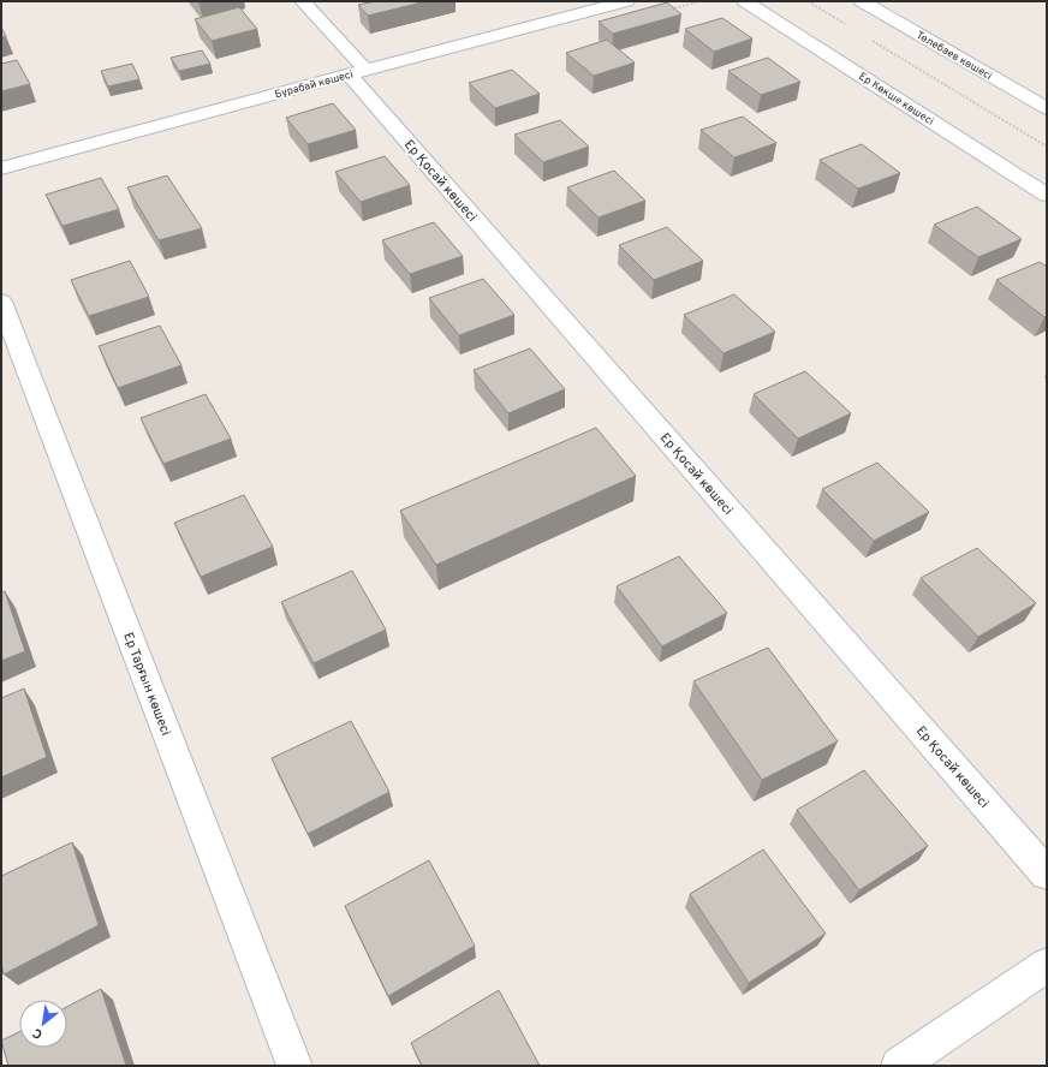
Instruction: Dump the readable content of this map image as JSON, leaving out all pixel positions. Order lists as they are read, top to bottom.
{
  "streets": {
    "street": [
      "Төлебаев көшесі",
      "Бурабай көшесі",
      "Ер Көкше көшесі",
      "Ер Қосай көшесі",
      "Ер Тарғын көшесі"
    ]
  },
  "crossings": [
    ["Бурабай көшесі", "Ер Қосай көшесі"]
  ],
  "north": "bottom left"
}
